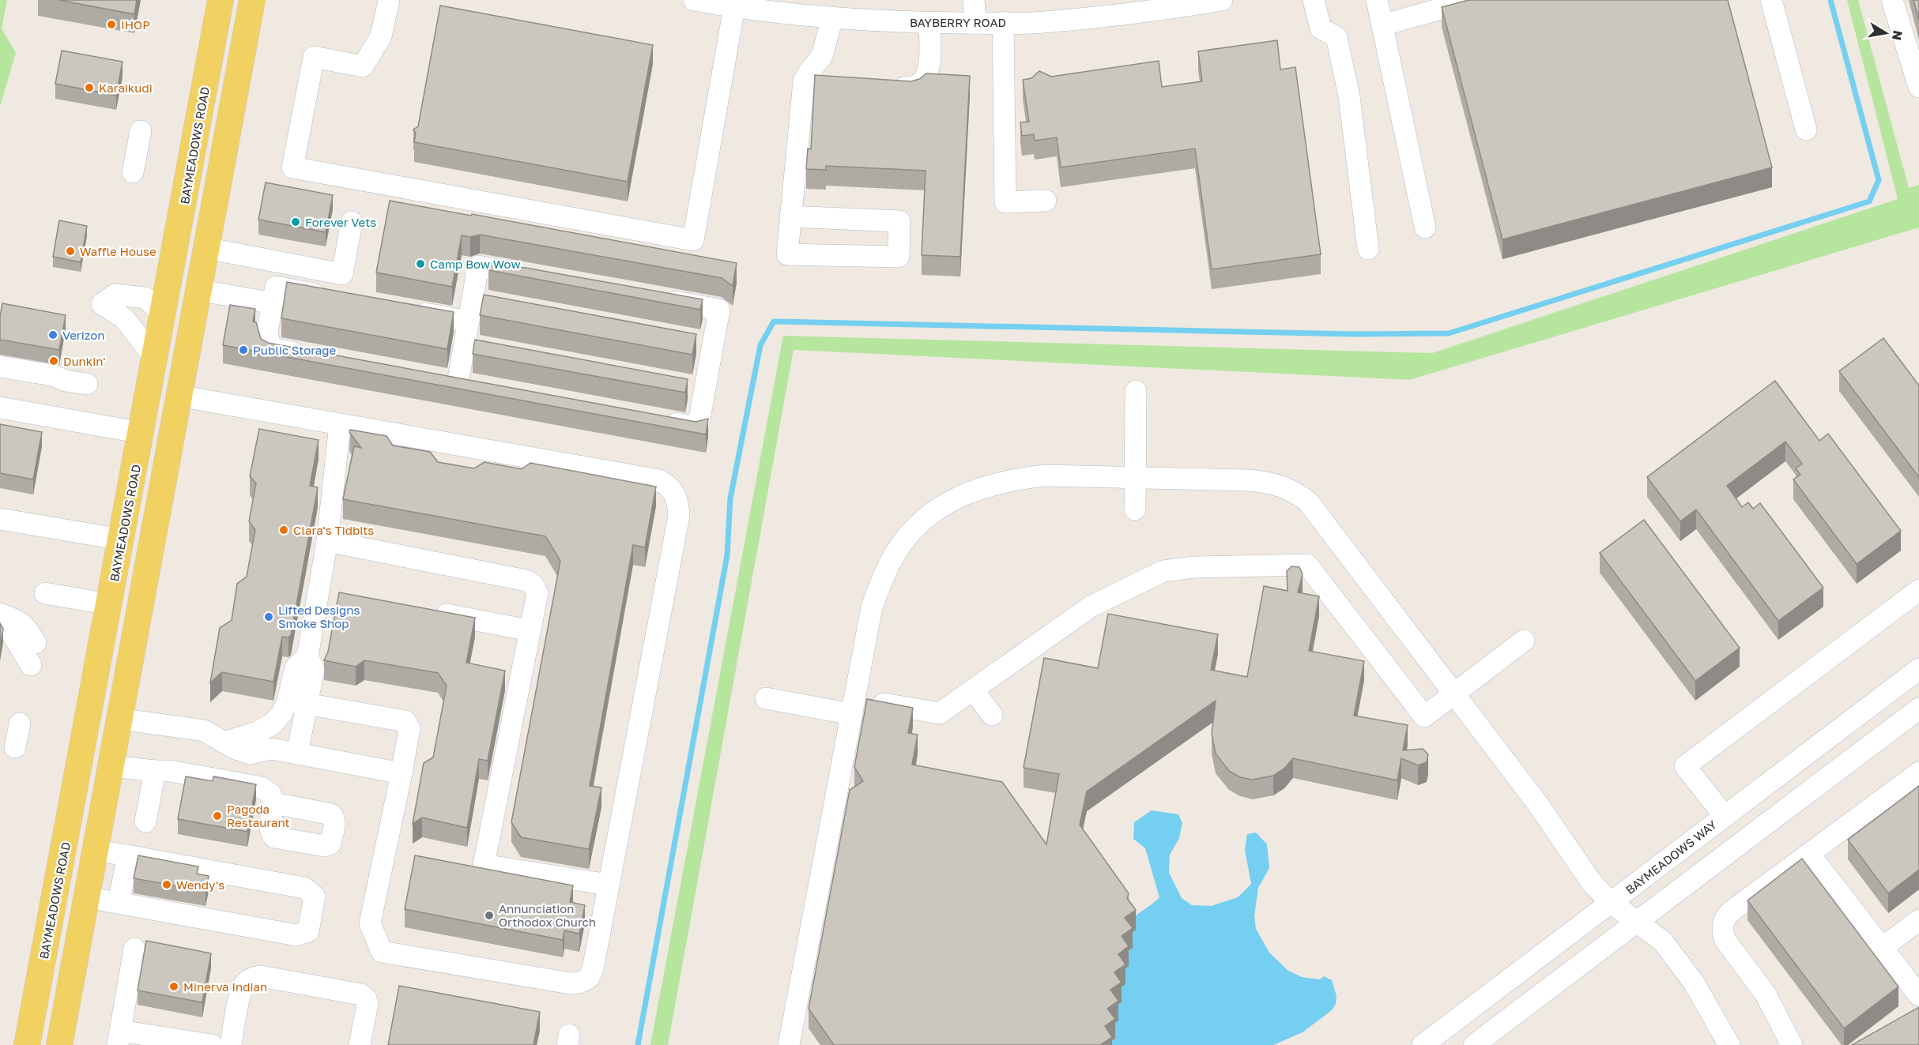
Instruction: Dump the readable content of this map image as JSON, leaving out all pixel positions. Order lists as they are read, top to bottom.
{
  "streets": {
    "main road": ["BAYMEADOWS ROAD"],
    "street": ["BAYBERRY ROAD", "BAYMEADOWS WAY"]
  },
  "places": [
    "IHOP",
    "Karaikudi",
    "Forever Vets",
    "Waffle House",
    "Camp Bow Wow",
    "Verizon",
    "Public Storage",
    "Dunkin'",
    "Clara's Tidbits",
    "Lifted Designs Smoke Shop",
    "Pagoda Restaurant",
    "Wendy's",
    "Annunciation Orthodox Church",
    "Minerva Indian"
  ],
  "north": "right"
}
